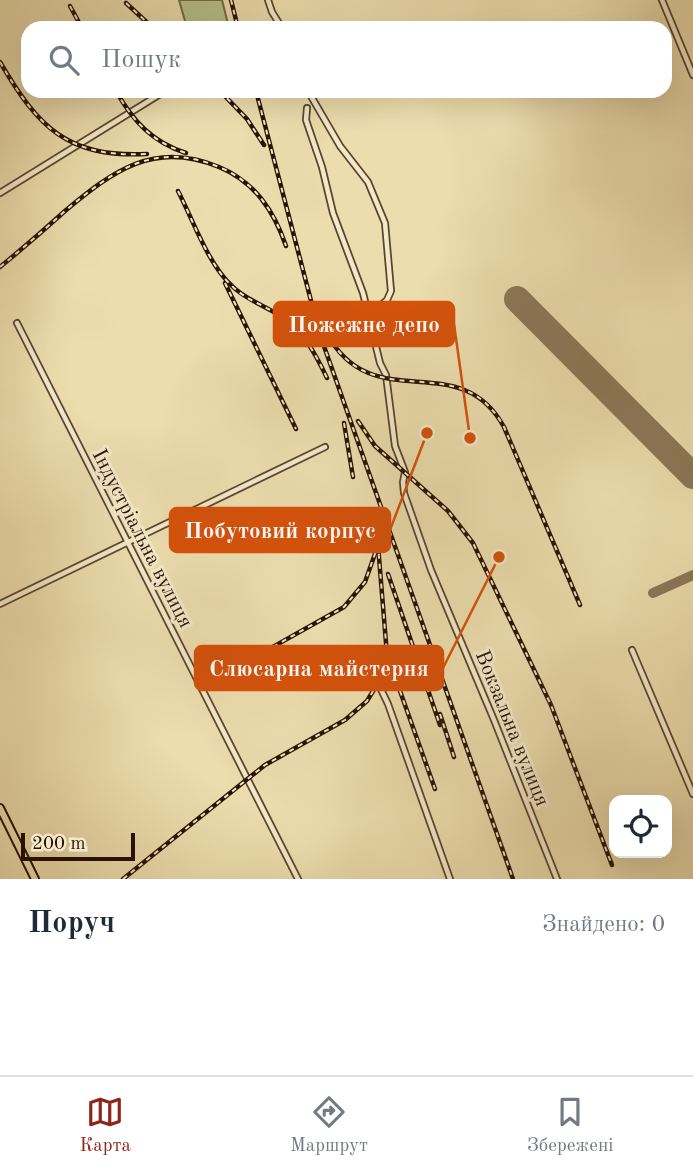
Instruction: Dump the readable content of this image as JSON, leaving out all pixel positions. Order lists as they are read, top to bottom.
{
  "streets": {
    "street": ["Індустріальна вулиця", "Вокзальна вулиця"]
  },
  "places": ["Побутовий корпус", "Пожежне депо", "Слюсарна майстерня"],
  "scale_bar": "200 m",
  "page": {
    "search": "Пошук",
    "scale": "200 m",
    "heading": ["Поруч", "Знайдено: 0"],
    "nav": ["Карта", "Маршрут", "Збережені"]
  }
}
